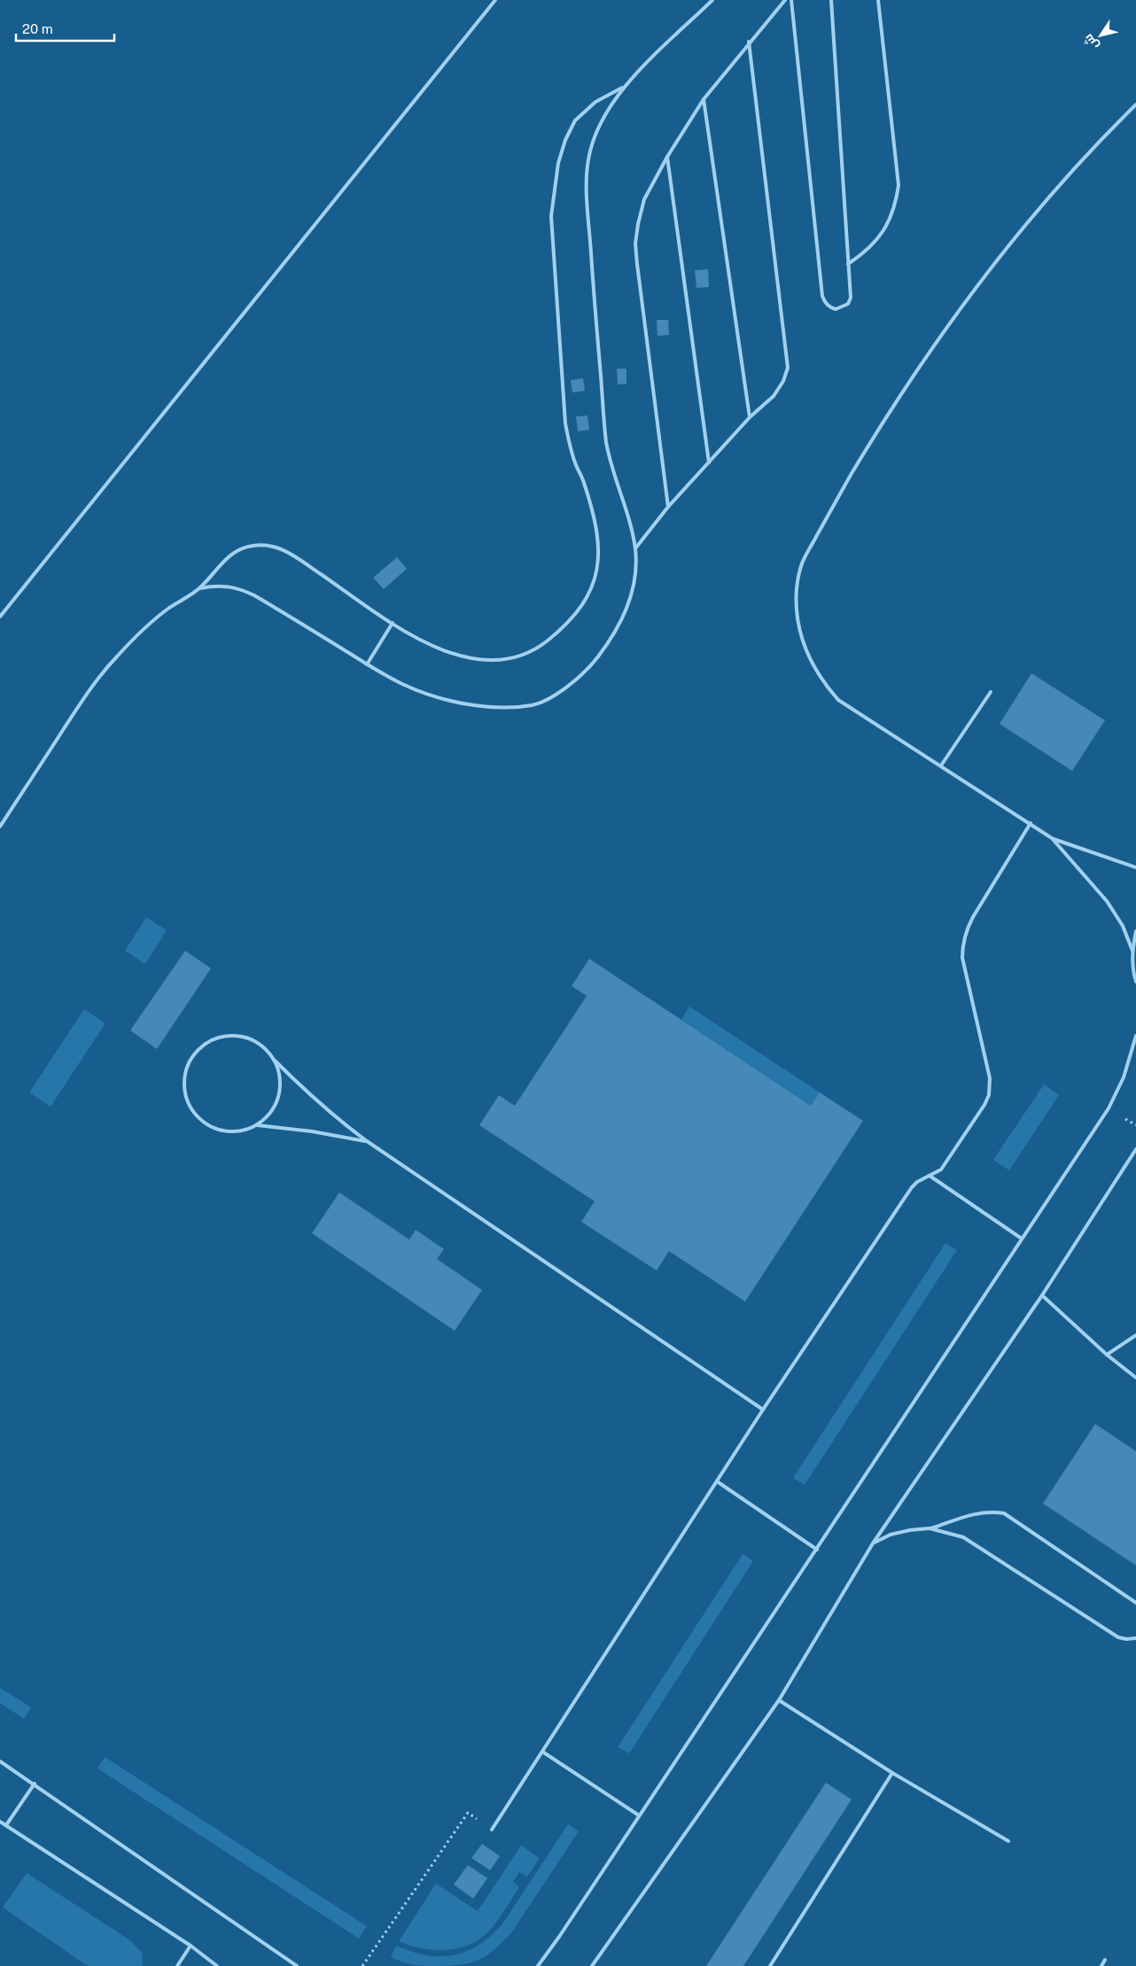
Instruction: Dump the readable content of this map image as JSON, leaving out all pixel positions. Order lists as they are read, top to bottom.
{
  "scale_bar": "20 m",
  "north": "bottom left"
}
